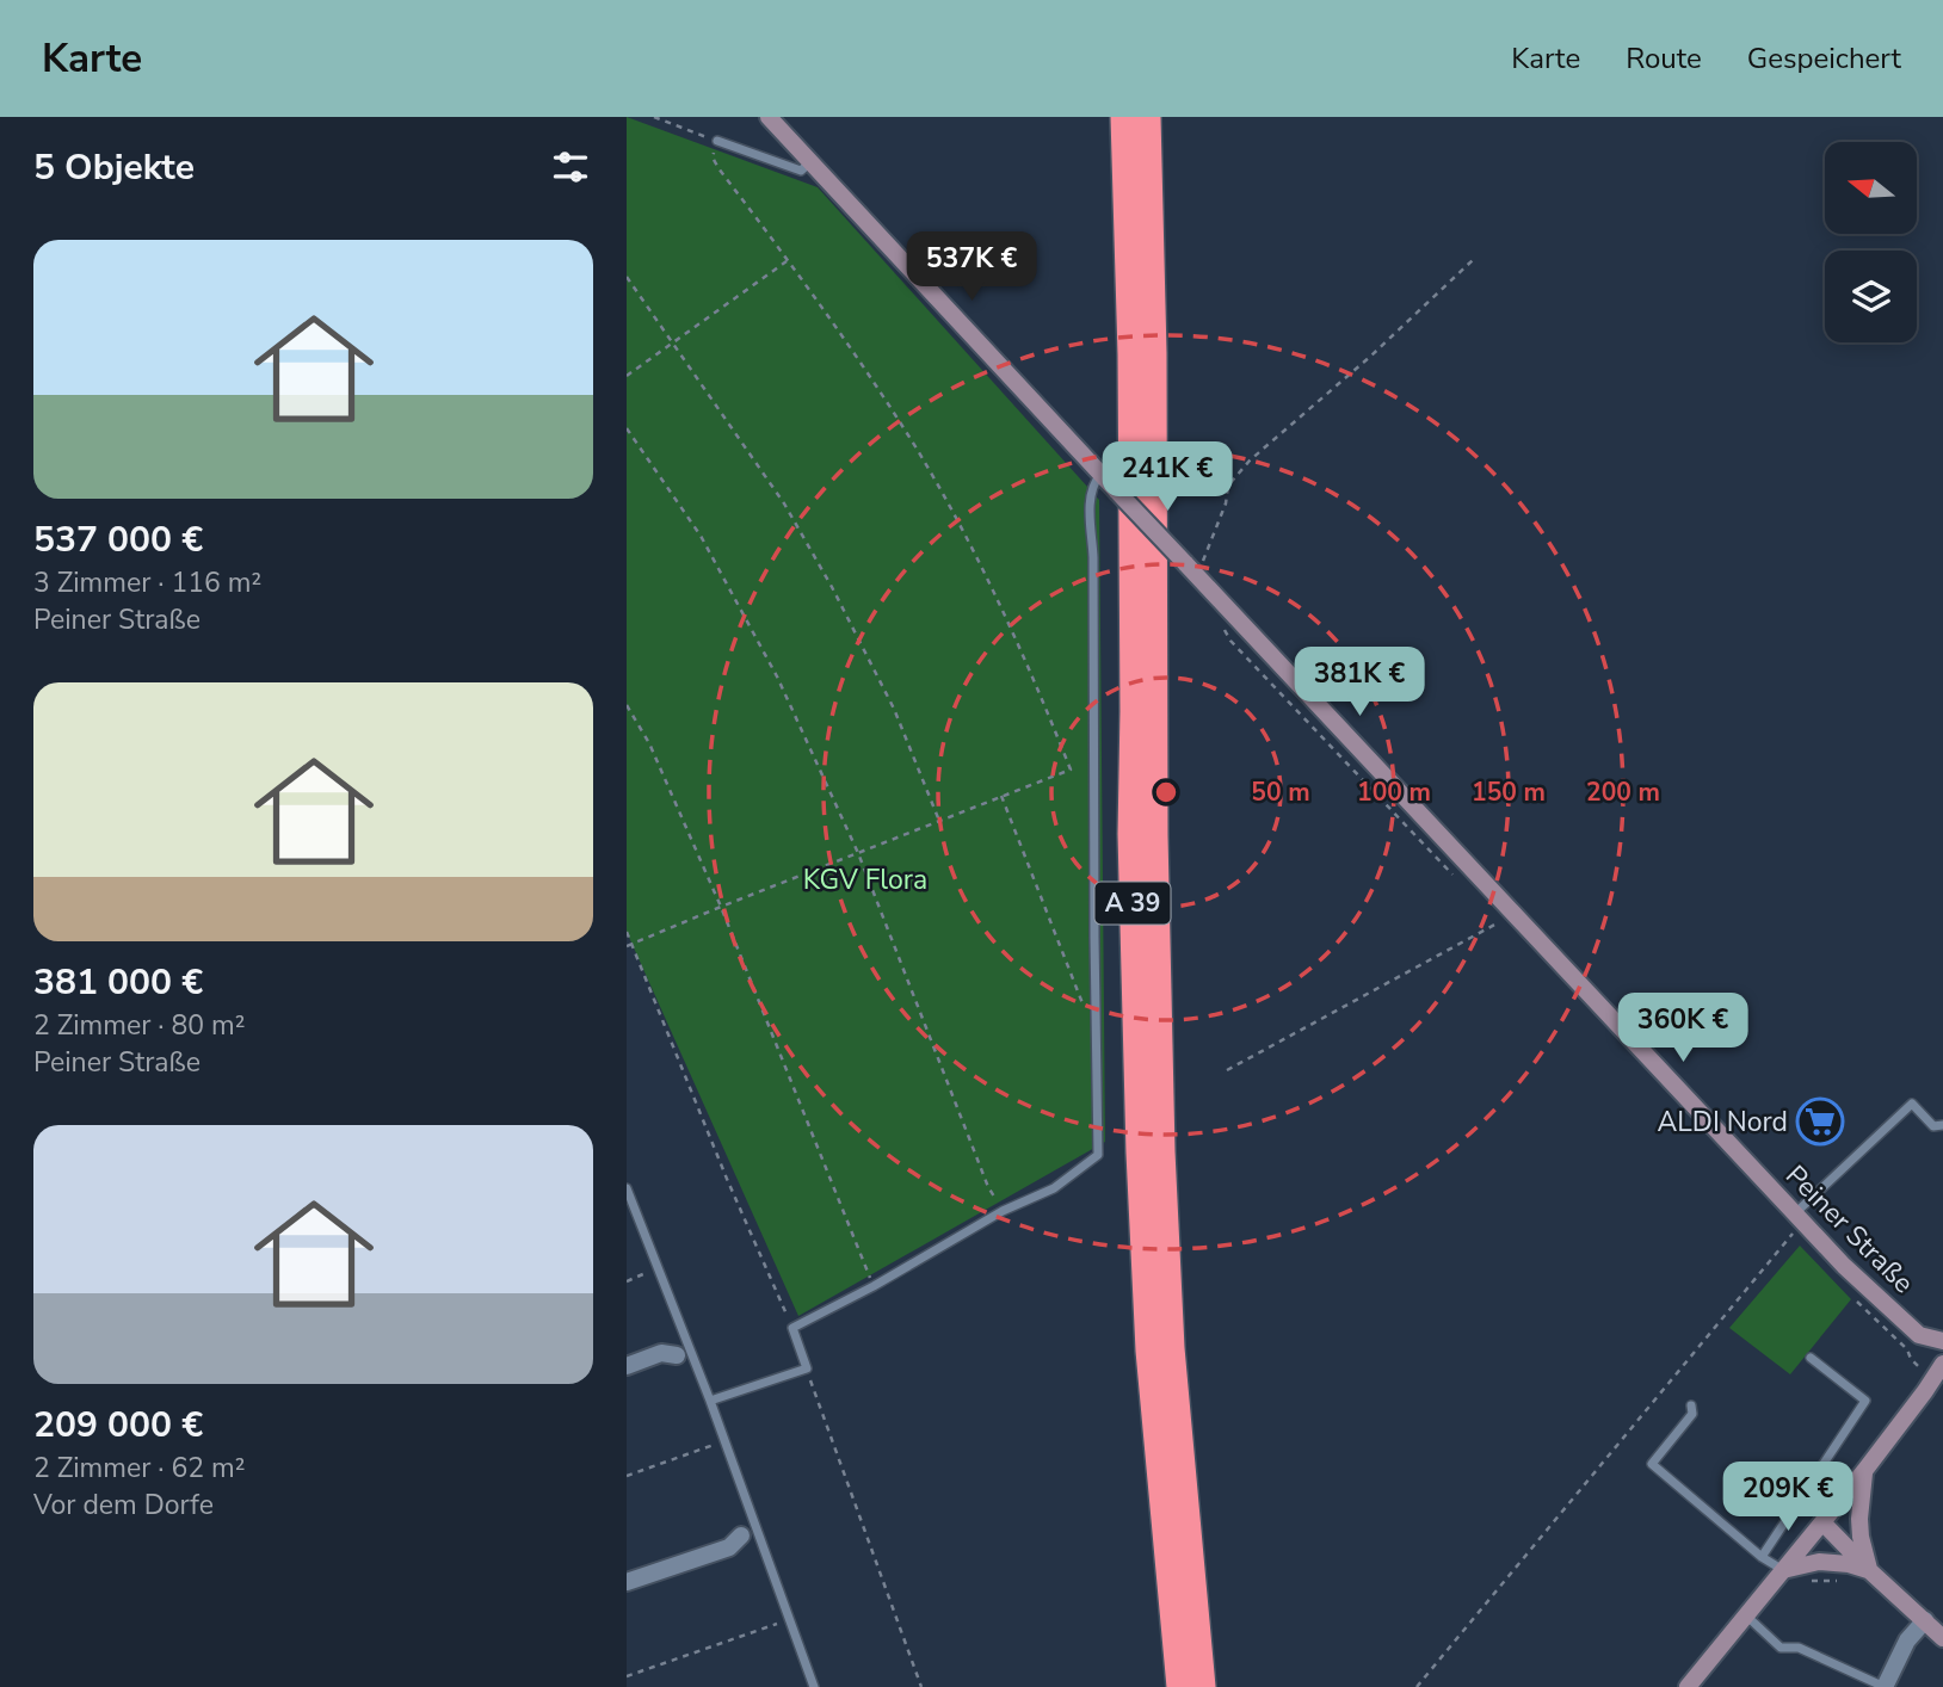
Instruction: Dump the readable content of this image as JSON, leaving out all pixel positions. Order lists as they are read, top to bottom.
{
  "streets": {
    "highway": ["A 39"],
    "street": ["Peiner Straße"]
  },
  "parks": ["KGV Flora"],
  "places": {
    "supermarket": ["ALDI Nord"]
  },
  "north": "left",
  "page": {
    "header": "Karte",
    "nav": ["Karte", "Route", "Gespeichert"],
    "heading": "5 Objekte",
    "list": [
      {
        "name": "537 000 €",
        "note": "3 Zimmer · 116 m² · Peiner Straße"
      },
      {
        "name": "381 000 €",
        "note": "2 Zimmer · 80 m² · Peiner Straße"
      },
      {
        "name": "209 000 €",
        "note": "2 Zimmer · 62 m² · Vor dem Dorfe"
      }
    ],
    "price": [
      "537K €",
      "241K €",
      "381K €",
      "360K €",
      "209K €"
    ]
  },
  "rings": [
    "50 m",
    "100 m",
    "150 m",
    "200 m"
  ]
}
